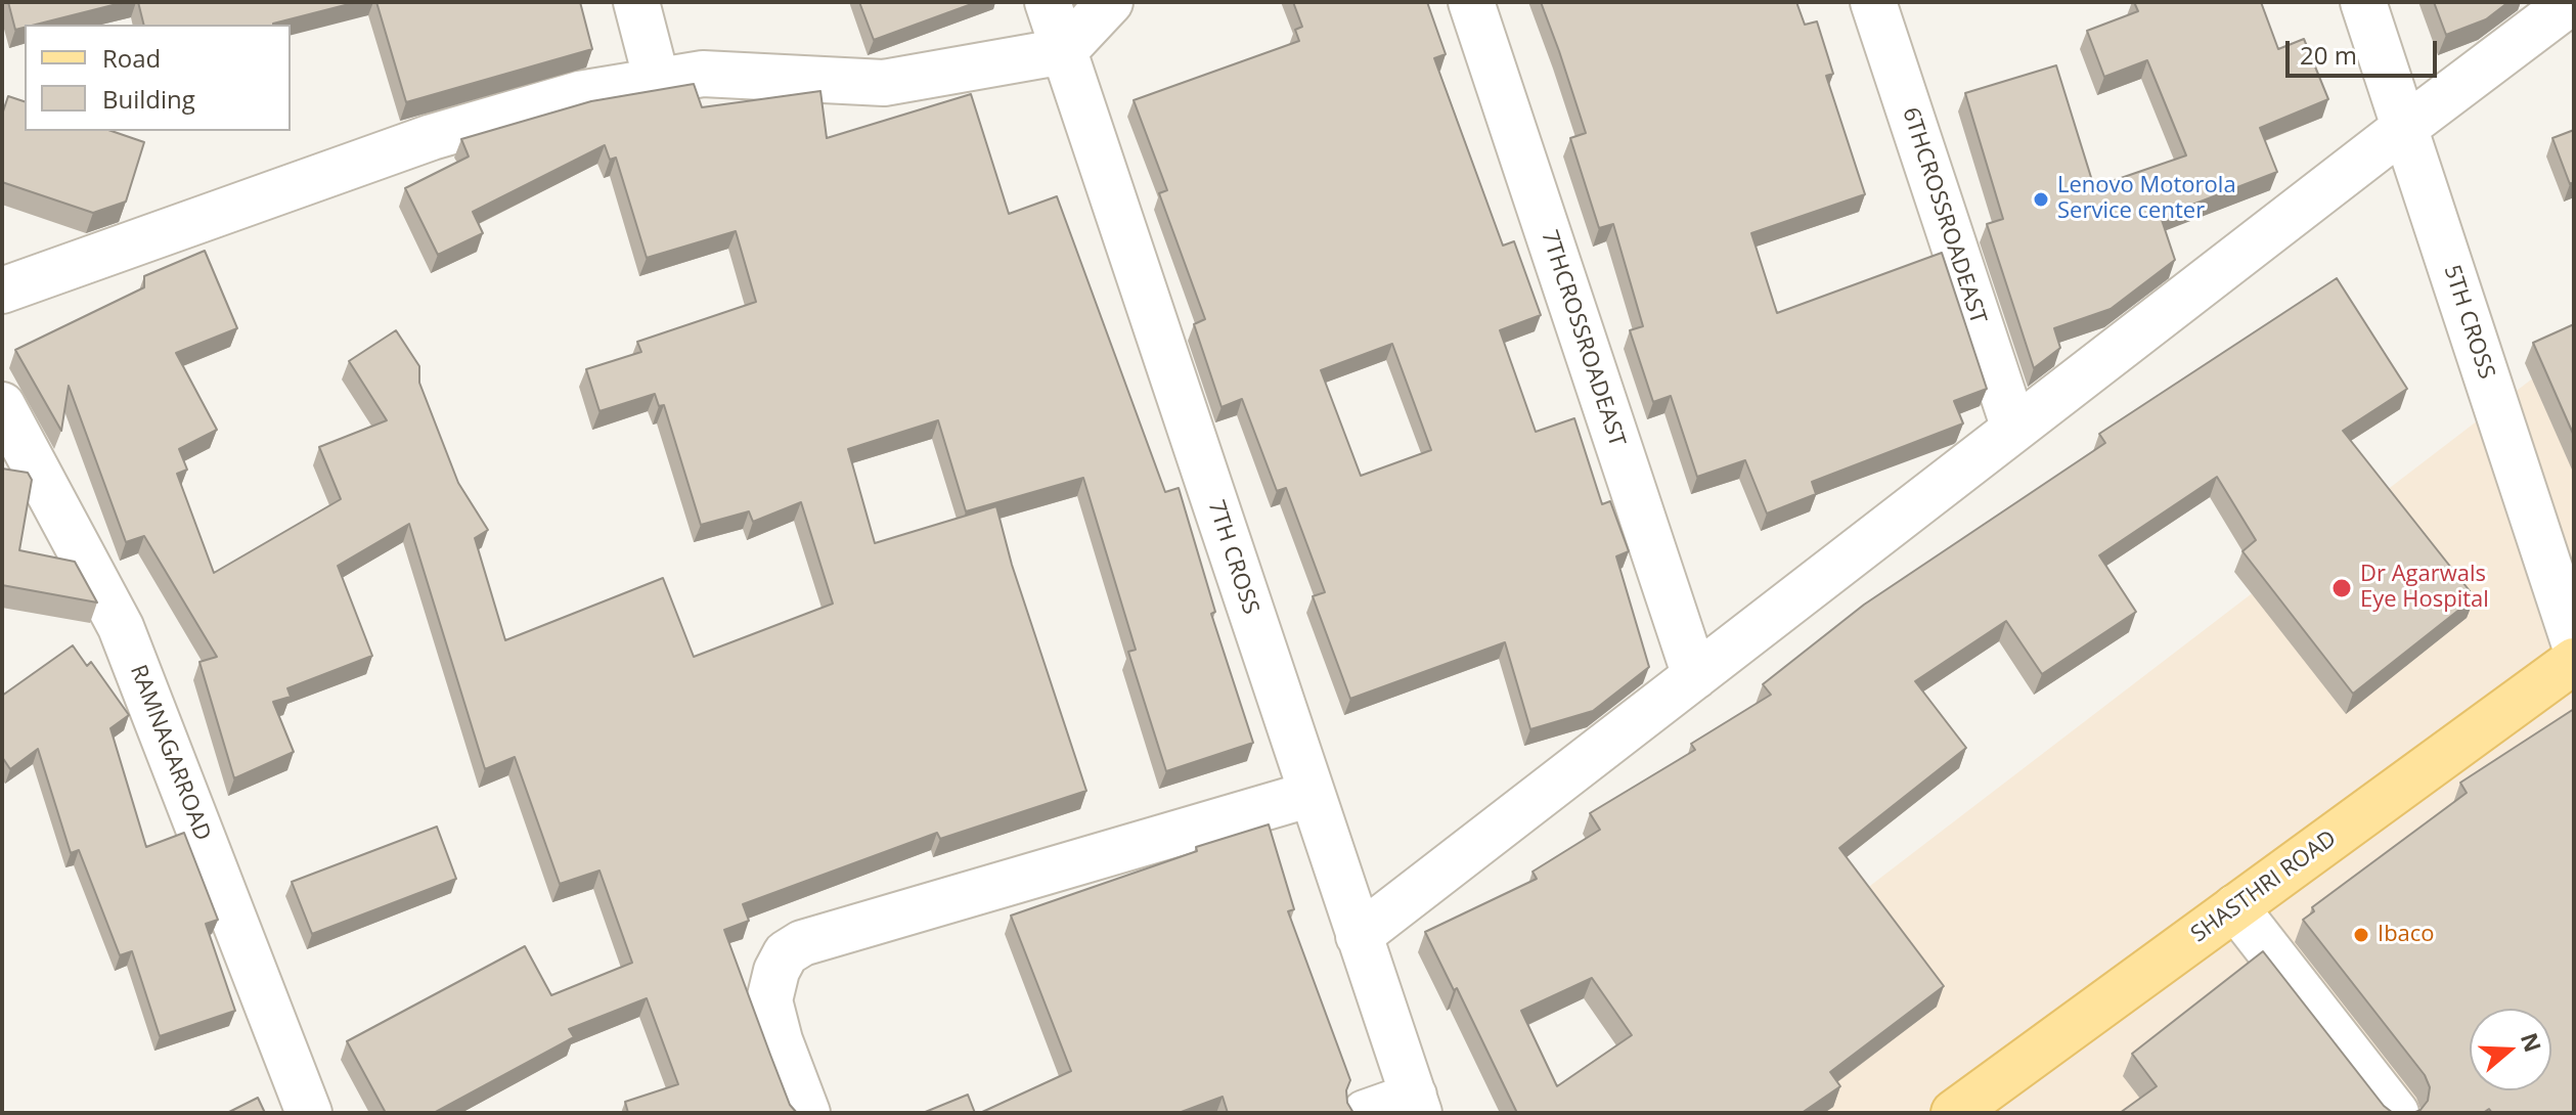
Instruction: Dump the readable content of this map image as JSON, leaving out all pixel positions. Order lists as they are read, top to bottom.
{
  "streets": {
    "main road": ["SHASTHRI ROAD"],
    "street": [
      "6THCROSSROADEAST",
      "5TH CROSS",
      "7THCROSSROADEAST",
      "7TH CROSS",
      "RAMNAGARROAD"
    ]
  },
  "places": ["Lenovo Motorola Service center", "Dr Agarwals Eye Hospital", "Ibaco"],
  "legend": ["Road", "Building"],
  "scale_bar": "20 m",
  "north": "right"
}
